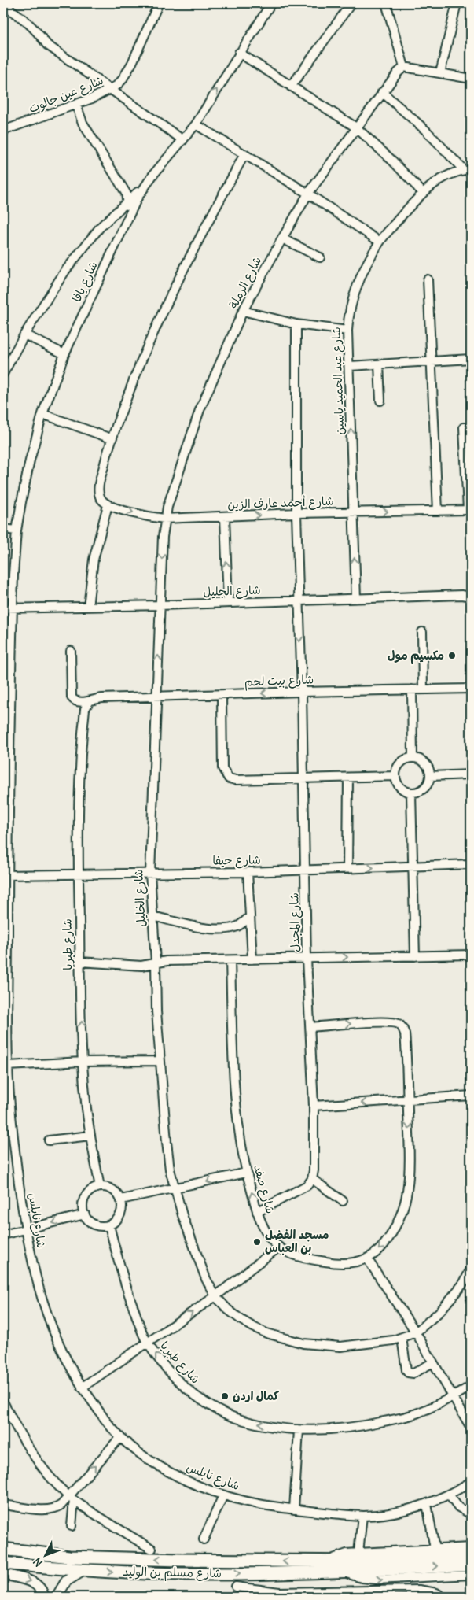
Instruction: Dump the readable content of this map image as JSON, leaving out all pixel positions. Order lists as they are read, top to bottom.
{
  "streets": {
    "highway": ["شارع مسلم بن الوليد"],
    "street": [
      "شارع عين جالوت",
      "شارع يافا",
      "شارع الرملة",
      "شارع عبد الحميد ياسين",
      "شارع أحمد عارف الزين",
      "شارع الجليل",
      "شارع بيت لحم",
      "شارع حيفا",
      "شارع الخليل",
      "شارع المجدل",
      "شارع طبريا",
      "شارع صفد",
      "شارع نابلس"
    ]
  },
  "crossings": [
    ["شارع يافا", "شارع الجليل"],
    ["شارع يافا", "شارع نابلس"],
    ["شارع الرملة", "شارع أحمد عارف الزين"],
    ["شارع الرملة", "شارع الجليل"],
    ["شارع الرملة", "شارع الخليل"],
    ["شارع عبد الحميد ياسين", "شارع أحمد عارف الزين"],
    ["شارع عبد الحميد ياسين", "شارع الجليل"],
    ["شارع أحمد عارف الزين", "شارع المجدل"],
    ["شارع الجليل", "شارع الخليل"],
    ["شارع الجليل", "شارع المجدل"],
    ["شارع الجليل", "شارع نابلس"],
    ["شارع بيت لحم", "شارع الخليل"],
    ["شارع بيت لحم", "شارع المجدل"],
    ["شارع بيت لحم", "شارع طبريا"],
    ["شارع حيفا", "شارع الخليل"],
    ["شارع حيفا", "شارع المجدل"],
    ["شارع حيفا", "شارع طبريا"],
    ["شارع حيفا", "شارع نابلس"]
  ],
  "one_way": ["شارع عبد الحميد ياسين", "شارع أحمد عارف الزين"],
  "places": ["مكسيم مول", "مسجد الفضل بن العباس", "كمال اردن"],
  "north": "bottom left"
}
